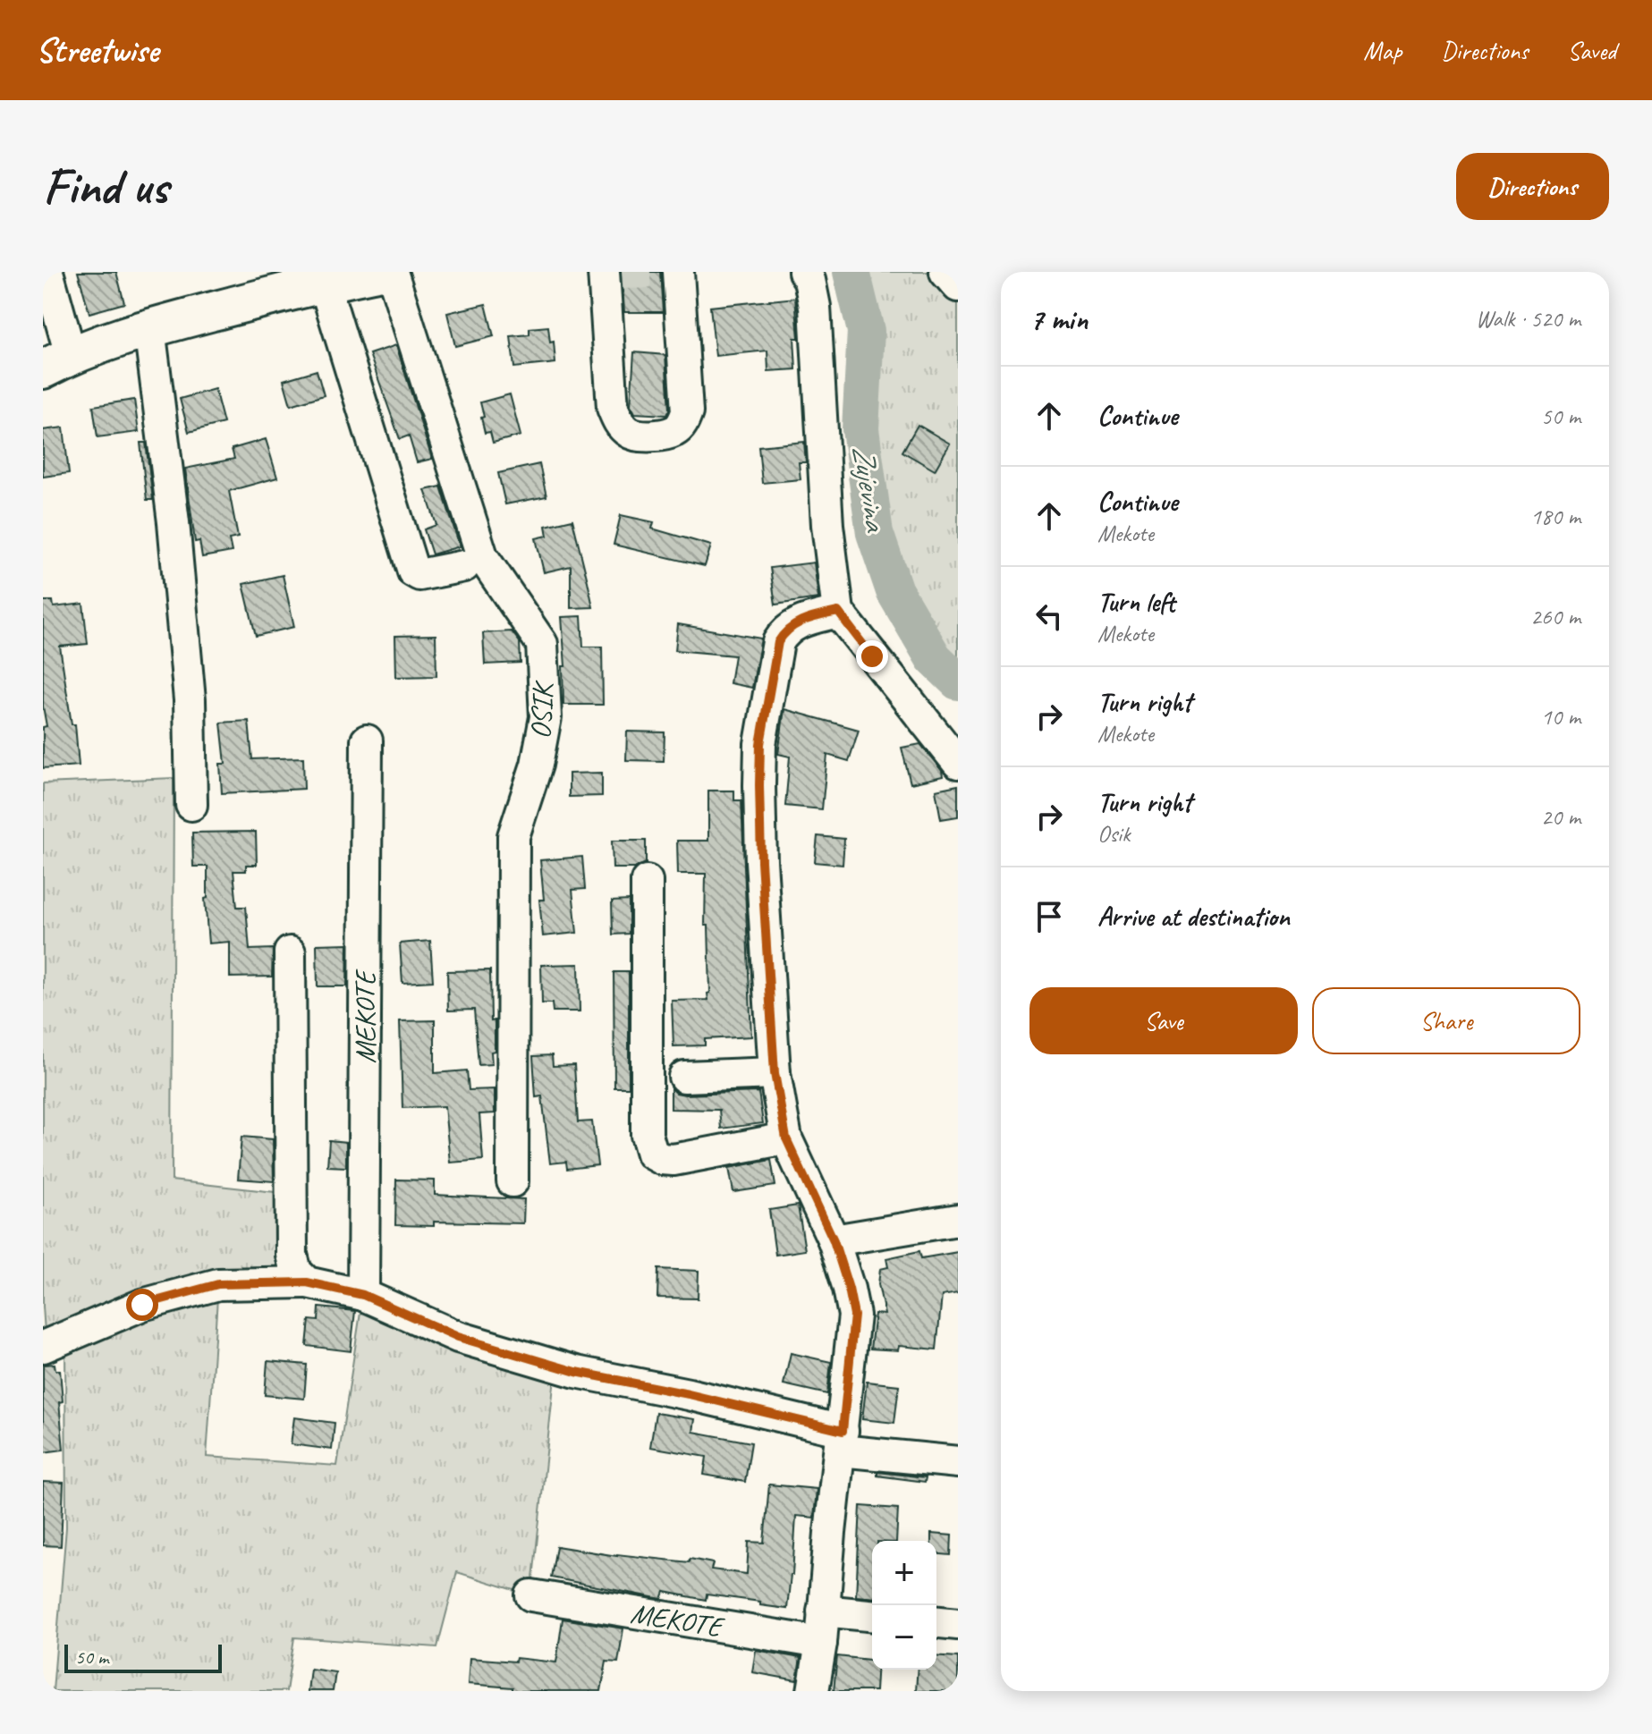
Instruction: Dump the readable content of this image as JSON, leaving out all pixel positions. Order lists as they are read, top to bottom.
{
  "streets": {
    "street": ["OSIK", "MEKOTE"]
  },
  "water": ["Zujevina"],
  "scale_bar": "50 m",
  "page": {
    "header": "Streetwise",
    "nav": ["Map", "Directions", "Saved"],
    "buttons": [
      "Directions",
      ["Save", "Share"]
    ],
    "title": "Find us",
    "heading": ["7 min", "Walk · 520 m"],
    "list": [
      ["Continue", "50 m"],
      ["Continue", "Mekote", "180 m"],
      ["Turn left", "Mekote", "260 m"],
      ["Turn right", "Mekote", "10 m"],
      ["Turn right", "Osik", "20 m"],
      "Arrive at destination"
    ],
    "map_buttons": ["+", "−"],
    "scale": "50 m"
  }
}
